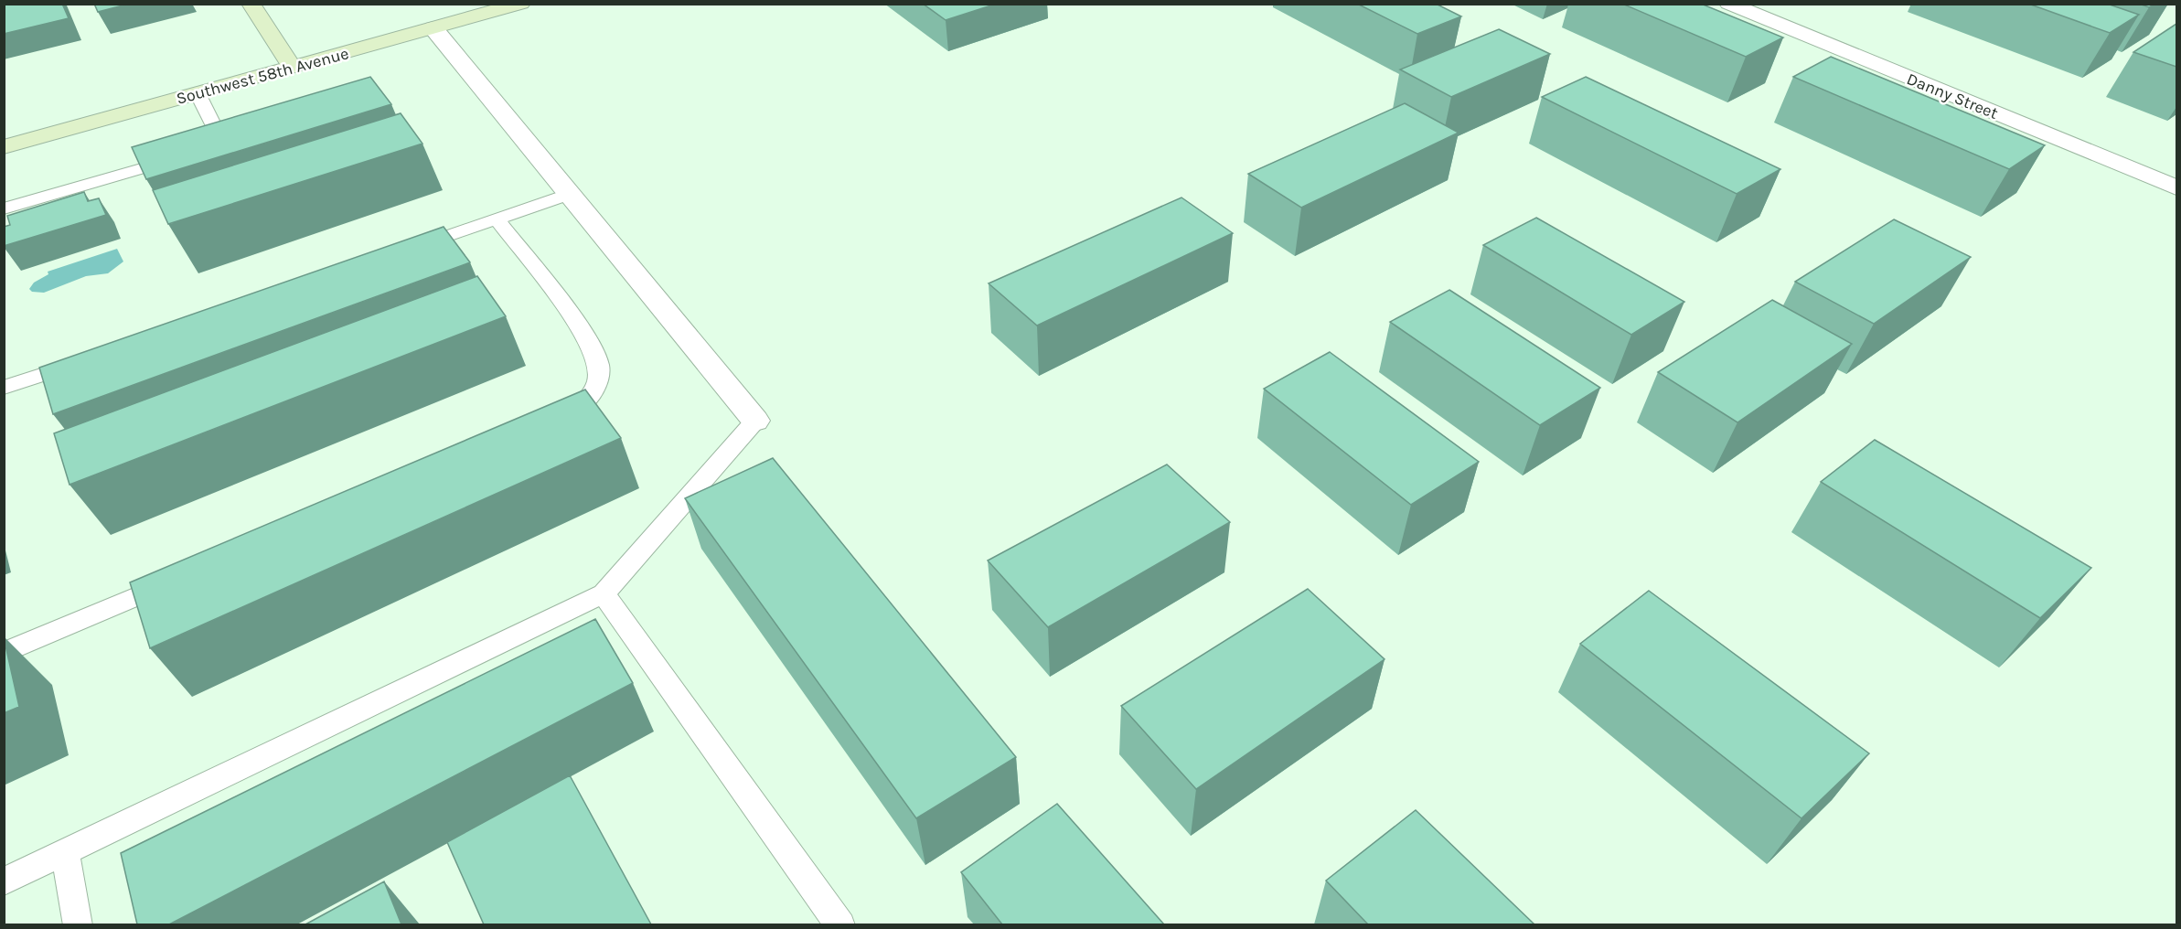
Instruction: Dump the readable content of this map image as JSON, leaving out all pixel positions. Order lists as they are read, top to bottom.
{
  "streets": {
    "main road": ["Southwest 58th Avenue"],
    "street": ["Danny Street"]
  }
}
